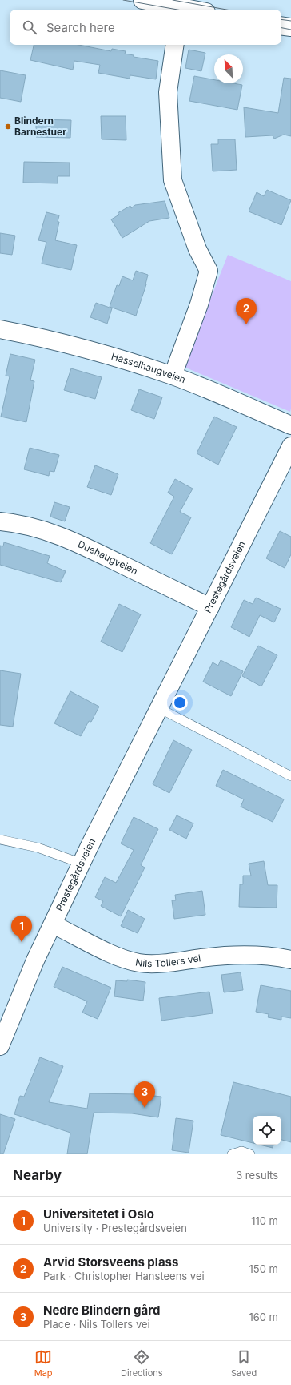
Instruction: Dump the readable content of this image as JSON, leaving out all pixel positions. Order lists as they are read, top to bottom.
{
  "streets": {
    "street": [
      "Hasselhaugveien",
      "Duehaugveien",
      "Prestegårdsveien",
      "Nils Tollers vei"
    ]
  },
  "crossings": [
    ["Duehaugveien", "Prestegårdsveien"],
    ["Prestegårdsveien", "Nils Tollers vei"]
  ],
  "places": ["Blindern Barnestuer"],
  "north": "top left",
  "page": {
    "search": "Search here",
    "pins": ["2", "1", "3"],
    "heading": ["Nearby", "3 results"],
    "list": [
      {
        "mark": "1",
        "name": "Universitetet i Oslo",
        "note": "University · Prestegårdsveien",
        "value": "110 m"
      },
      {
        "mark": "2",
        "name": "Arvid Storsveens plass",
        "note": "Park · Christopher Hansteens vei",
        "value": "150 m"
      },
      {
        "mark": "3",
        "name": "Nedre Blindern gård",
        "note": "Place · Nils Tollers vei",
        "value": "160 m"
      }
    ],
    "nav": ["Map", "Directions", "Saved"]
  }
}
